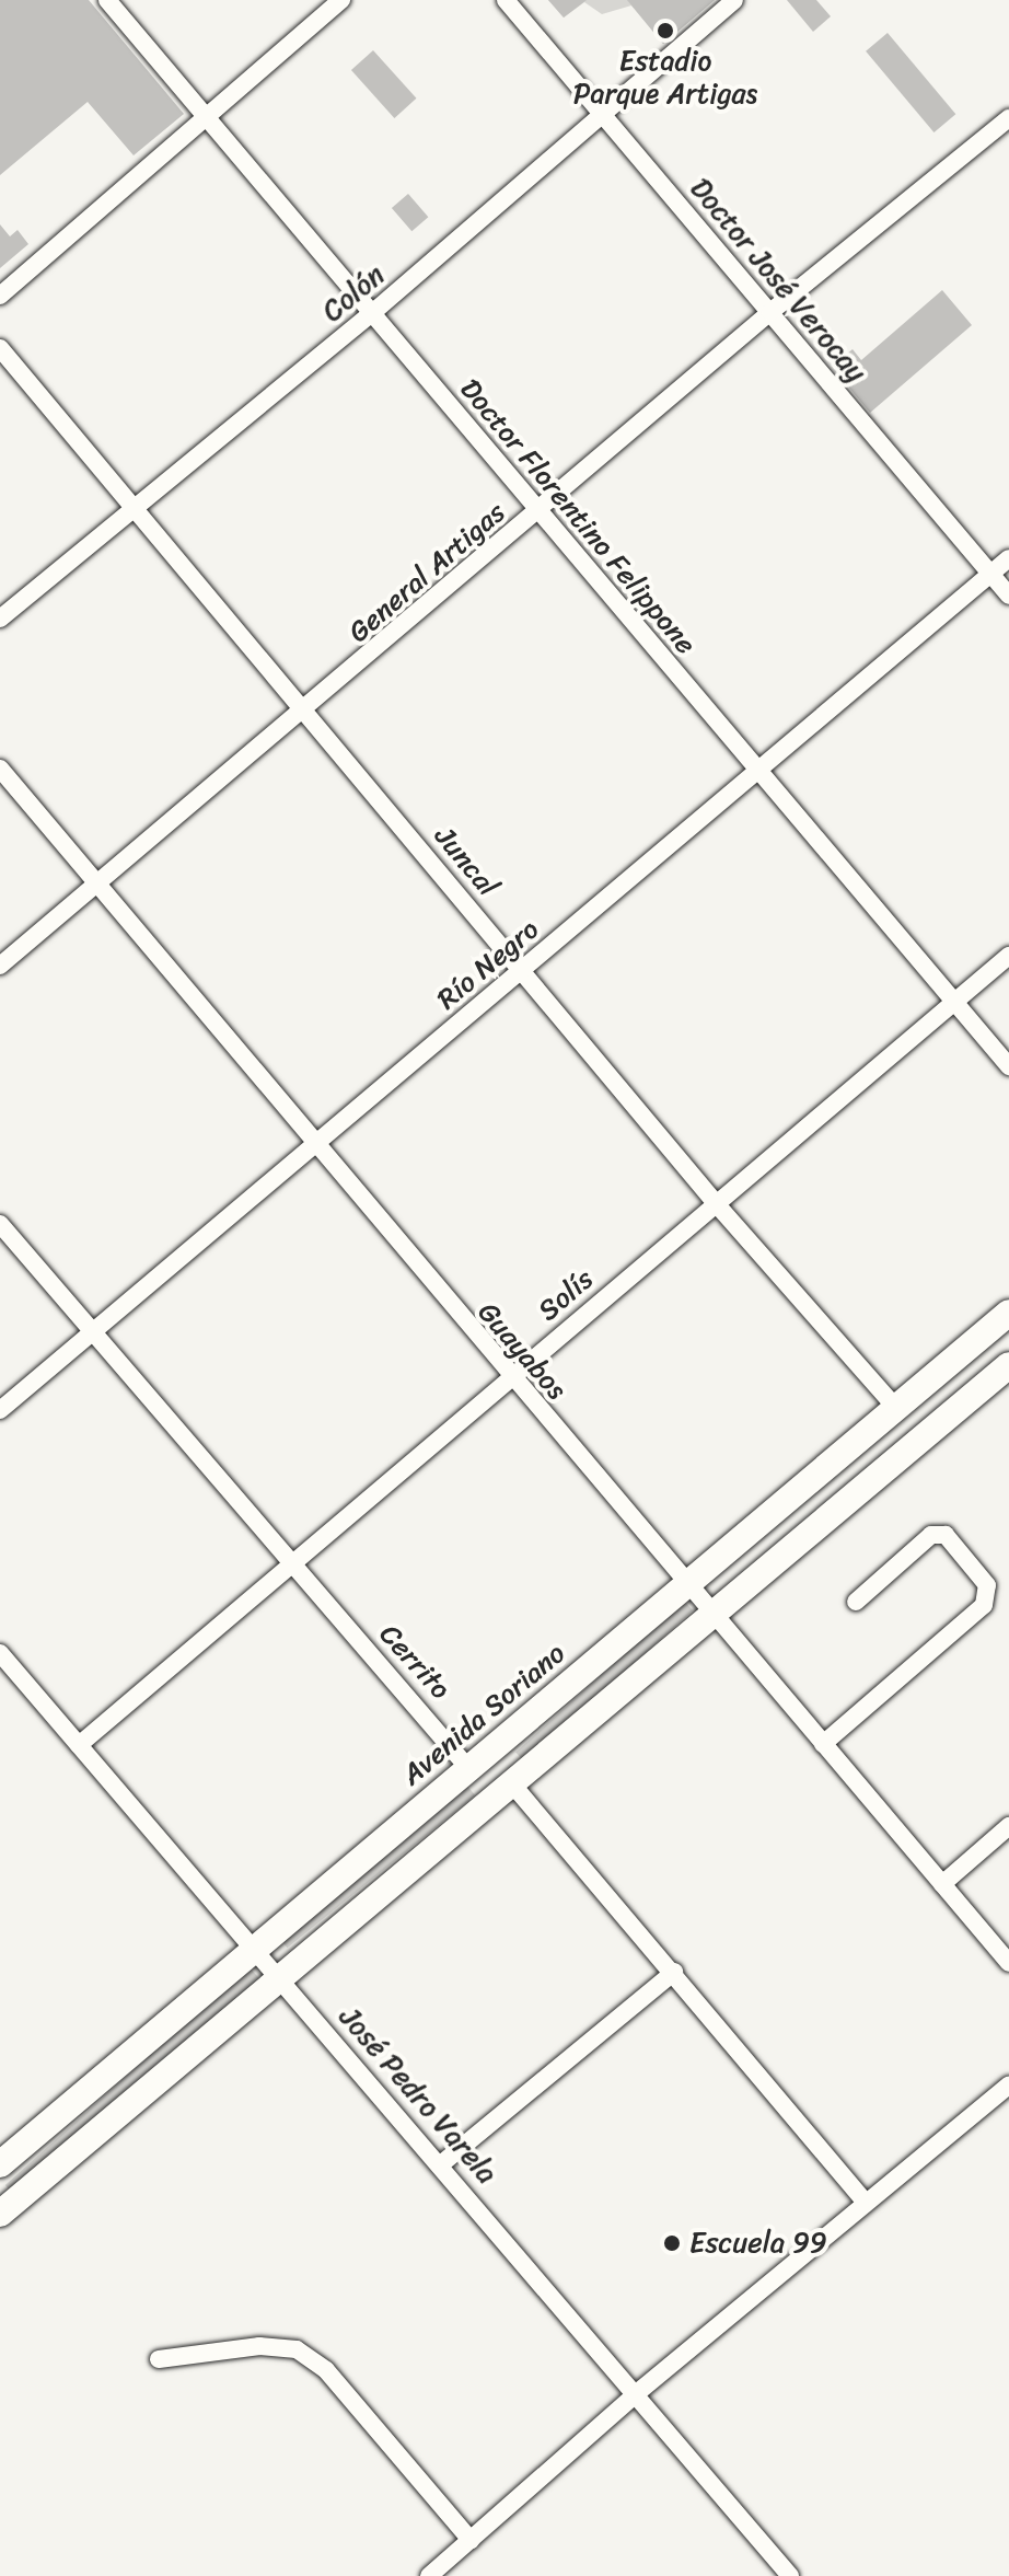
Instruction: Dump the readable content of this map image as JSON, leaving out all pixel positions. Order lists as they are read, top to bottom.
{
  "streets": {
    "street": [
      "Doctor José Verocay",
      "Colón",
      "Doctor Florentino Felippone",
      "General Artigas",
      "Juncal",
      "Río Negro",
      "Solís",
      "Guayabos",
      "Cerrito",
      "Avenida Soriano",
      "José Pedro Varela"
    ]
  },
  "crossings": [
    ["Doctor José Verocay", "Colón"],
    ["Doctor José Verocay", "General Artigas"],
    ["Doctor José Verocay", "Río Negro"],
    ["Colón", "Doctor Florentino Felippone"],
    ["Colón", "Juncal"],
    ["Doctor Florentino Felippone", "General Artigas"],
    ["Doctor Florentino Felippone", "Río Negro"],
    ["Doctor Florentino Felippone", "Solís"],
    ["General Artigas", "Juncal"],
    ["General Artigas", "Guayabos"],
    ["Juncal", "Río Negro"],
    ["Juncal", "Solís"],
    ["Juncal", "Avenida Soriano"],
    ["Río Negro", "Guayabos"],
    ["Río Negro", "Cerrito"],
    ["Solís", "Guayabos"],
    ["Solís", "Cerrito"],
    ["Solís", "José Pedro Varela"],
    ["Guayabos", "Avenida Soriano"],
    ["Cerrito", "Avenida Soriano"],
    ["Avenida Soriano", "José Pedro Varela"]
  ],
  "places": ["Estadio Parque Artigas", "Escuela 99"]
}
